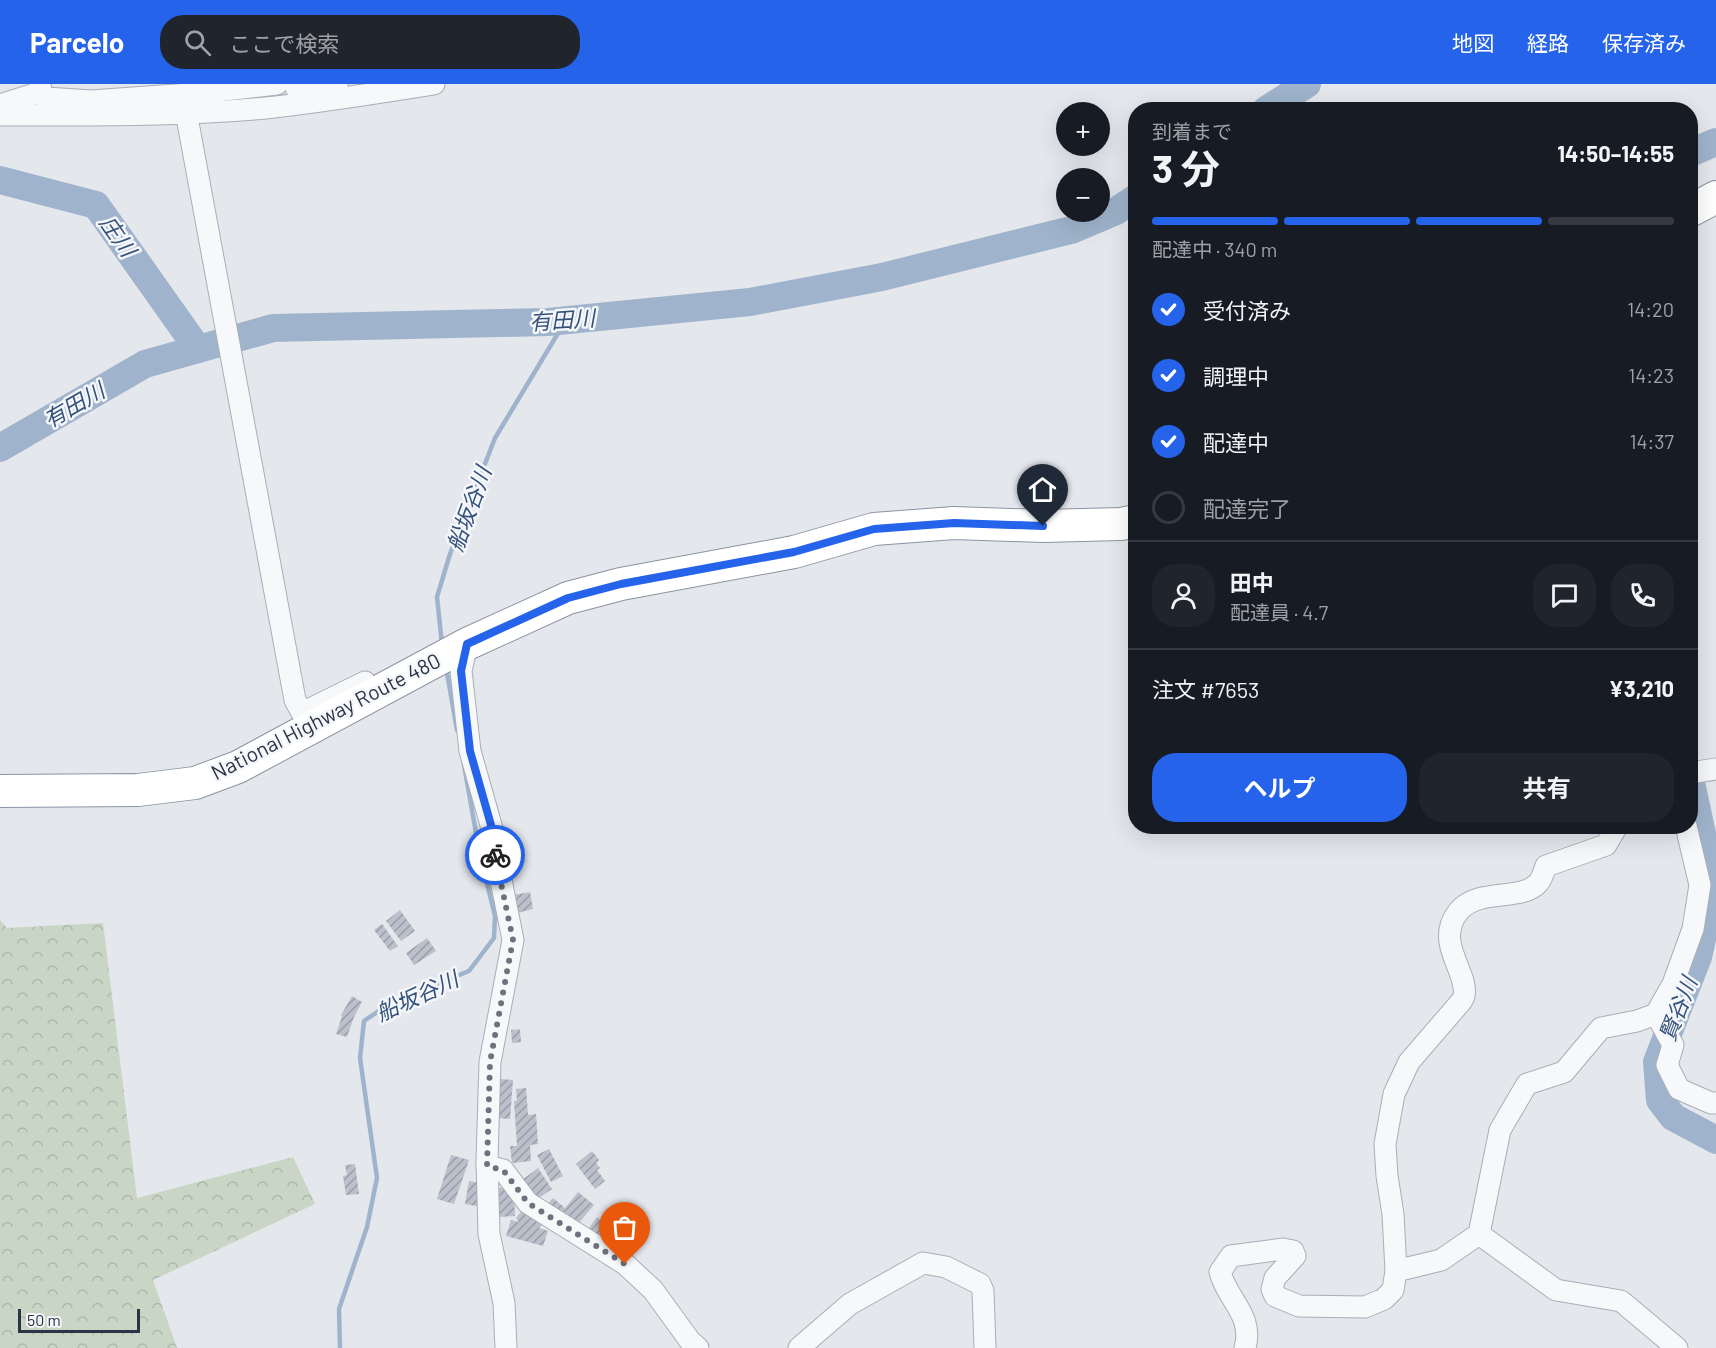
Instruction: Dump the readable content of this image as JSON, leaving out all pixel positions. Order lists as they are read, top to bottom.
{
  "streets": {
    "highway": ["National Highway Route 480"]
  },
  "water": [
    "庄川",
    "有田川",
    "船坂谷川",
    "賢谷川"
  ],
  "scale_bar": "50 m",
  "page": {
    "header": "Parcelo",
    "search": "ここで検索",
    "nav": ["地図", "経路", "保存済み"],
    "map_buttons": ["+", "−"],
    "heading": ["3 分", "到着まで", "14:50–14:55"],
    "panel": [
      "田中",
      "配達員 · 4.7",
      "注文 #7653",
      "¥3,210"
    ],
    "bar": "配達中 · 340 m",
    "list": [
      ["受付済み", "14:20"],
      ["調理中", "14:23"],
      ["配達中", "14:37"],
      "配達完了"
    ],
    "buttons": ["ヘルプ", "共有"],
    "scale": "50 m"
  }
}
